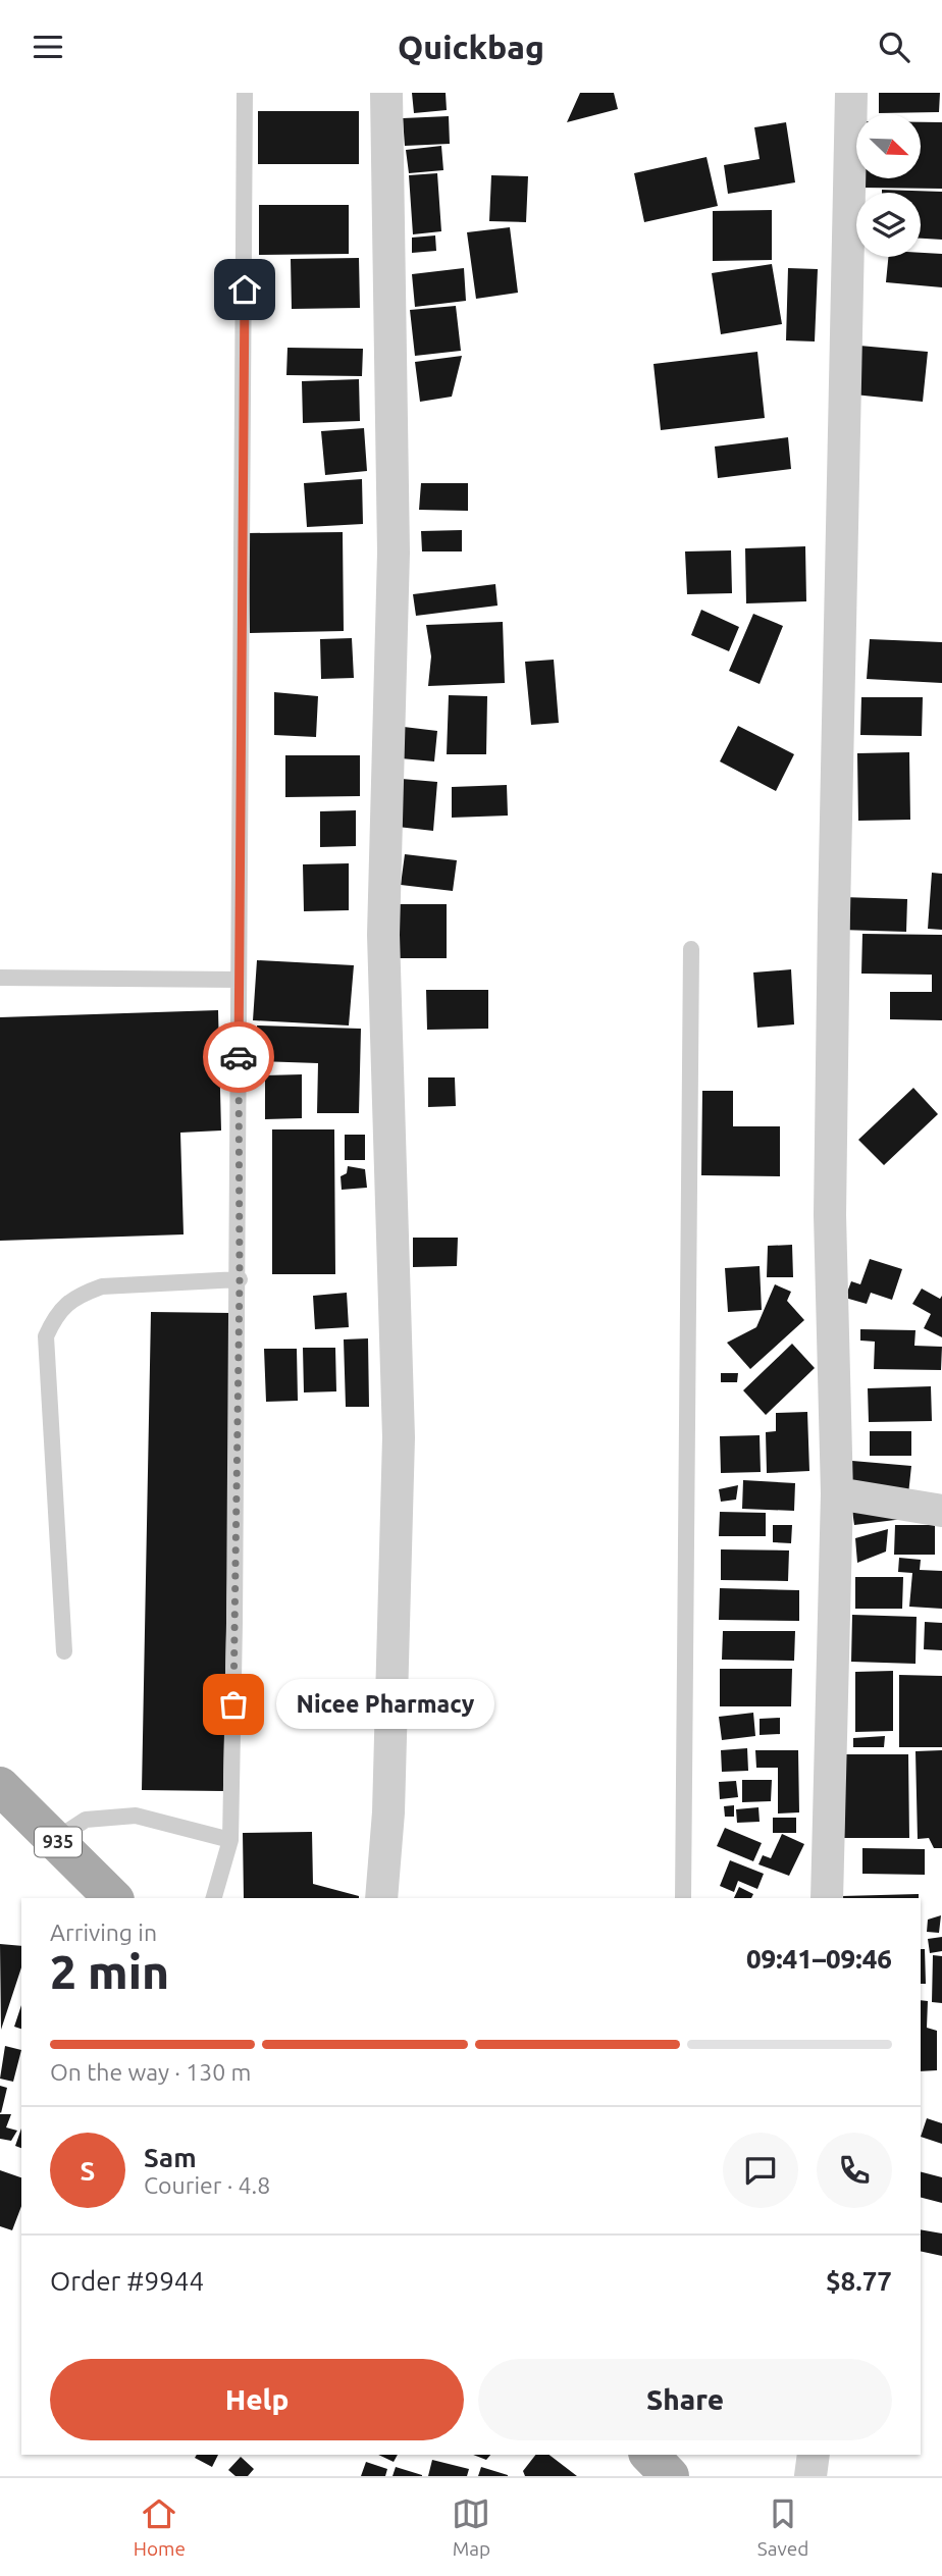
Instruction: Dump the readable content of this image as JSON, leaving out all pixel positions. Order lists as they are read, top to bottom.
{
  "streets": {
    "main road": ["935"]
  },
  "places": ["Nicee Pharmacy"],
  "north": "bottom right",
  "page": {
    "header": "Quickbag",
    "bubble": "Nicee Pharmacy",
    "heading": ["2 min", "Arriving in", "09:41–09:46"],
    "panel": [
      "Sam",
      "Courier · 4.8",
      "Order #9944",
      "$8.77"
    ],
    "bar": "On the way · 130 m",
    "round": "S",
    "buttons": ["Help", "Share"],
    "tabs": ["Home", "Map", "Saved"]
  }
}
